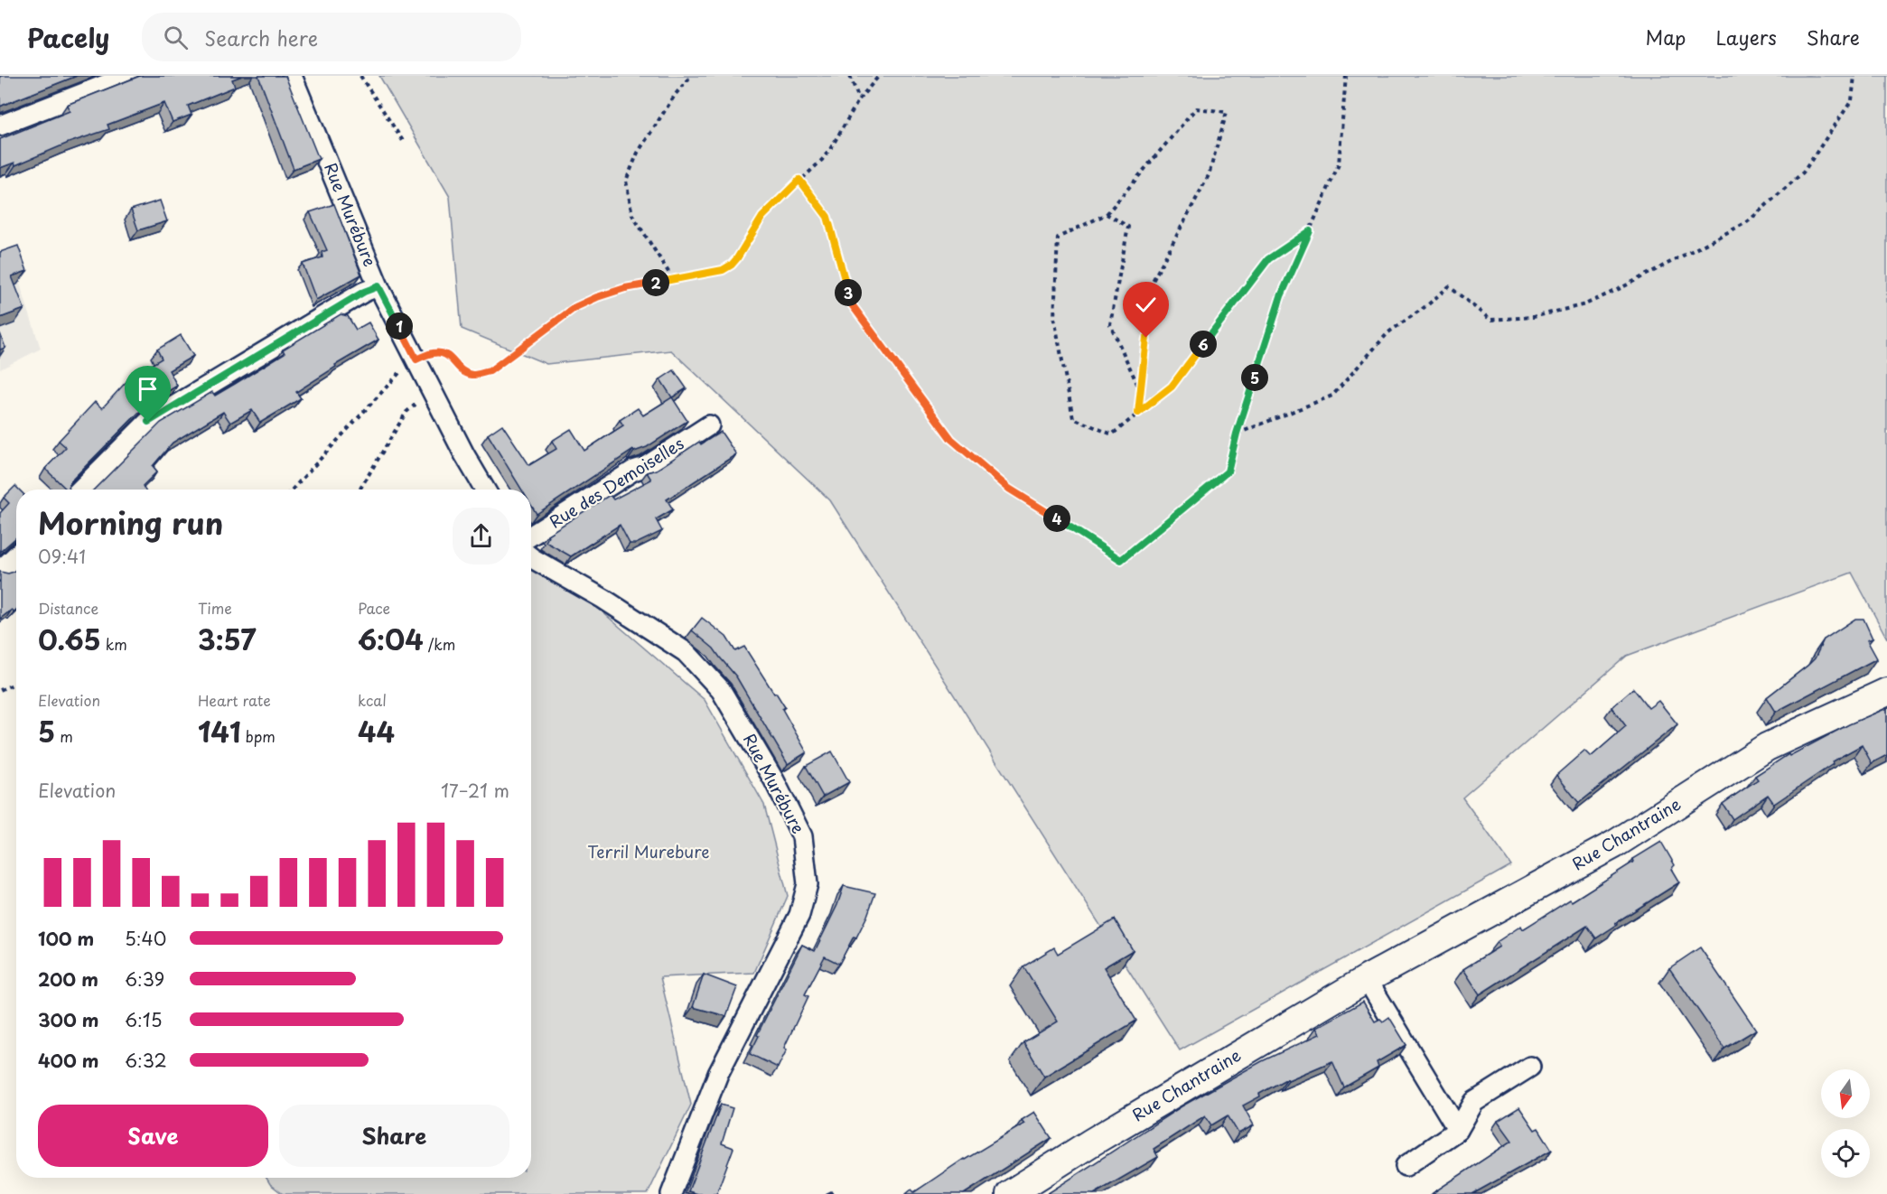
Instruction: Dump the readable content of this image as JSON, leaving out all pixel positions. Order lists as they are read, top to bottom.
{
  "streets": {
    "street": ["Rue Murébure", "Rue des Demoiselles", "Rue Chantraine"]
  },
  "parks": ["Terril Murebure"],
  "north": "bottom",
  "page": {
    "header": "Pacely",
    "search": "Search here",
    "nav": ["Map", "Layers", "Share"],
    "pins": [
      "2",
      "3",
      "1",
      "6",
      "5",
      "4"
    ],
    "heading": ["Morning run", "09:41"],
    "stats": [
      ["Distance", "0.65 km"],
      ["Time", "3:57"],
      ["Pace", "6:04 /km"],
      ["Elevation", "5 m"],
      ["Heart rate", "141 bpm"],
      ["kcal", "44"]
    ],
    "chart": ["Elevation", "17–21 m"],
    "list": [
      {
        "name": "100 m",
        "note": "5:40"
      },
      {
        "name": "200 m",
        "note": "6:39"
      },
      {
        "name": "300 m",
        "note": "6:15"
      },
      {
        "name": "400 m",
        "note": "6:32"
      }
    ],
    "buttons": ["Save", "Share"]
  }
}
